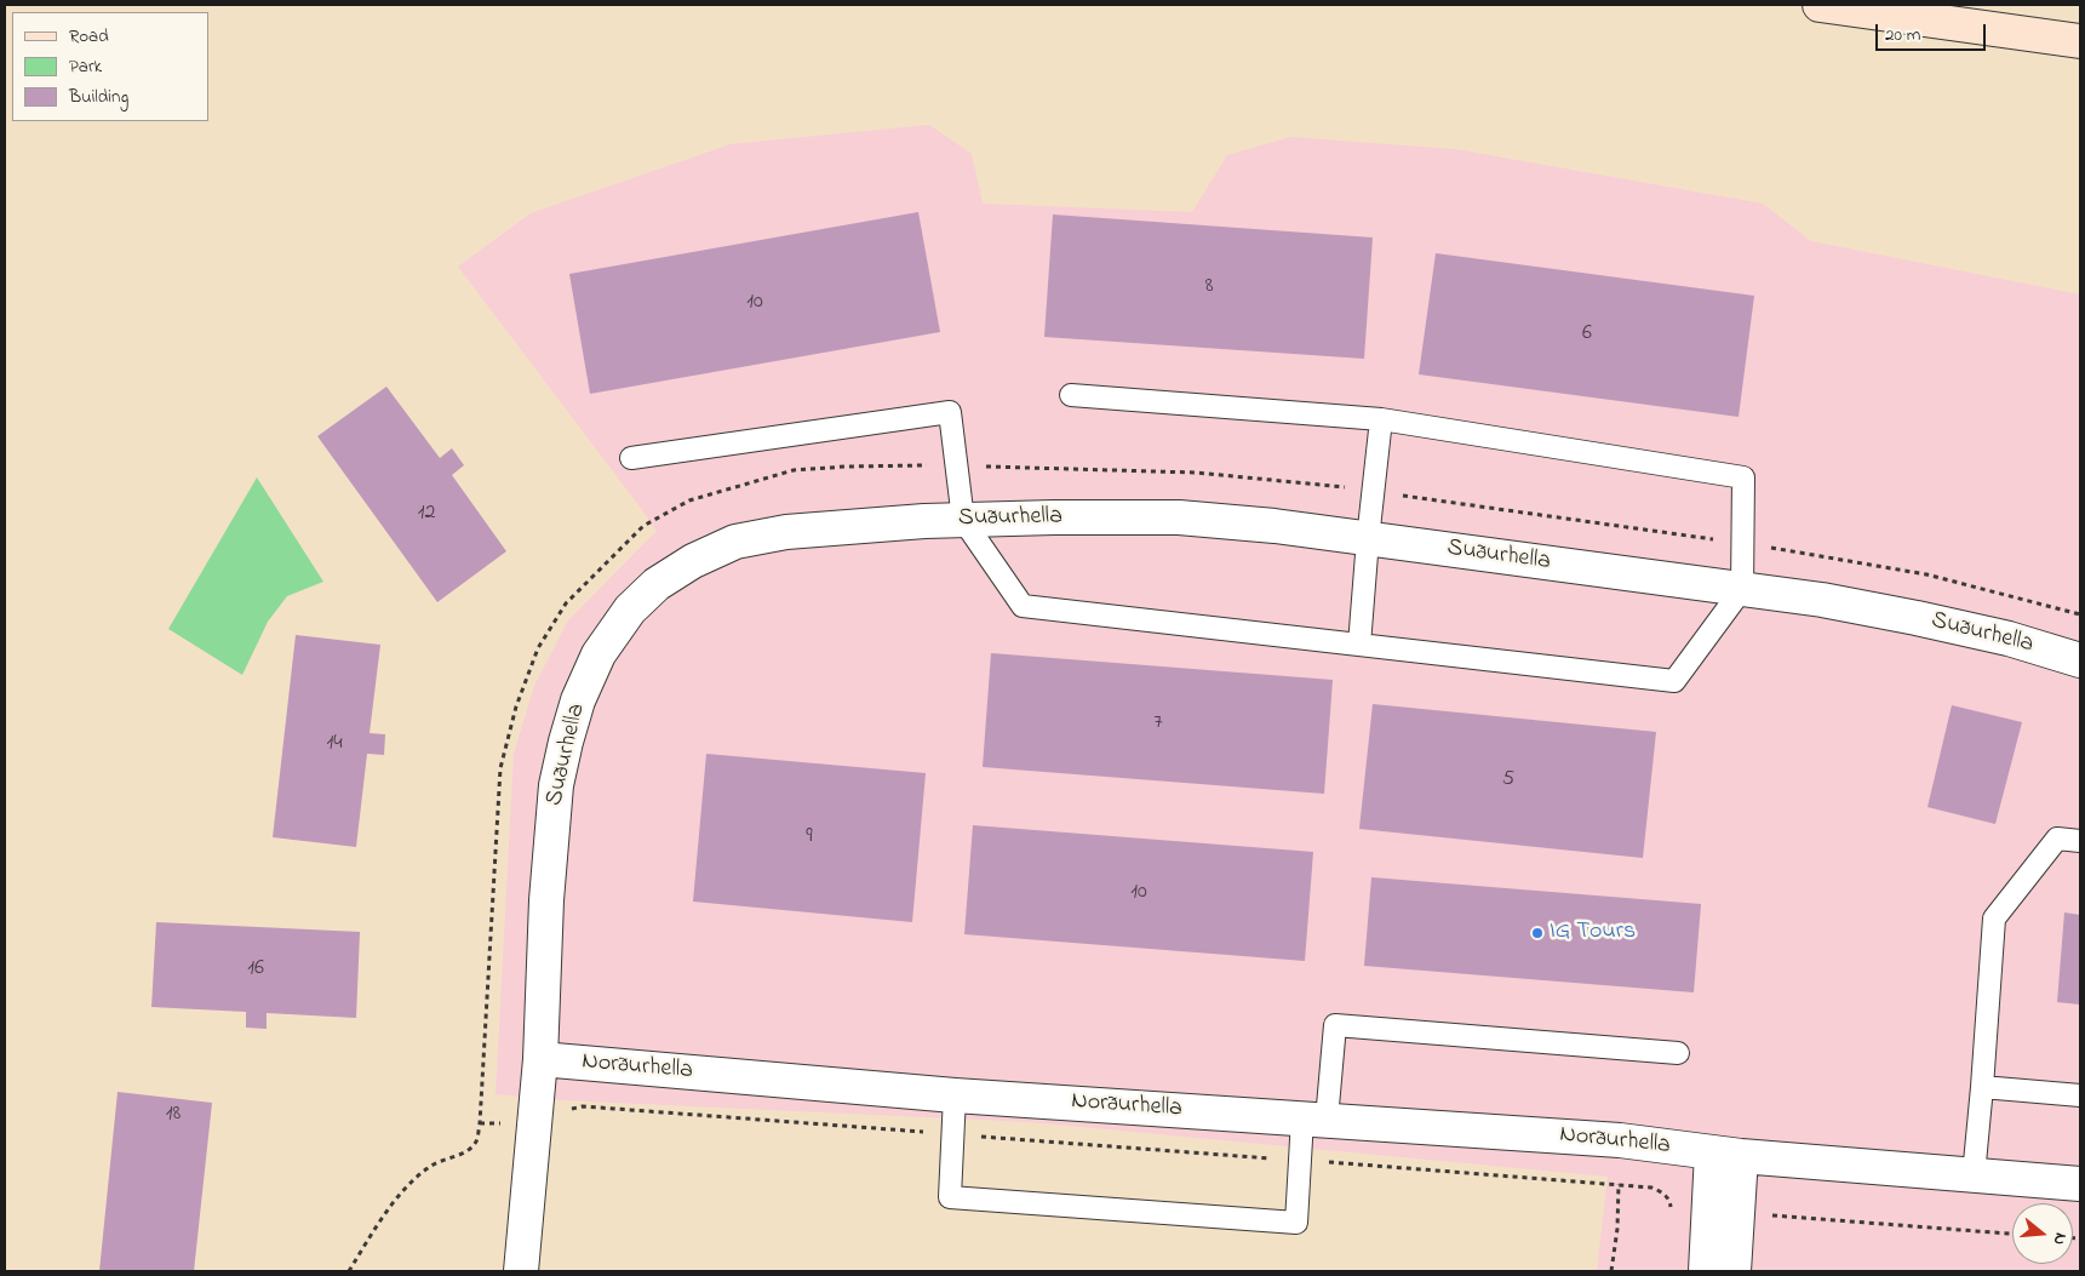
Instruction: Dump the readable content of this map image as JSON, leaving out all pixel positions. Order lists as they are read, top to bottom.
{
  "streets": {
    "street": ["Suðurhella", "Norðurhella"]
  },
  "crossings": [
    ["Suðurhella", "Norðurhella"]
  ],
  "places": ["IG Tours"],
  "house_numbers": [
    "8",
    "10",
    "6",
    "12",
    "7",
    "14",
    "5",
    "9",
    "10",
    "16",
    "18"
  ],
  "legend": ["Road", "Park", "Building"],
  "scale_bar": "20 m",
  "north": "right"
}
